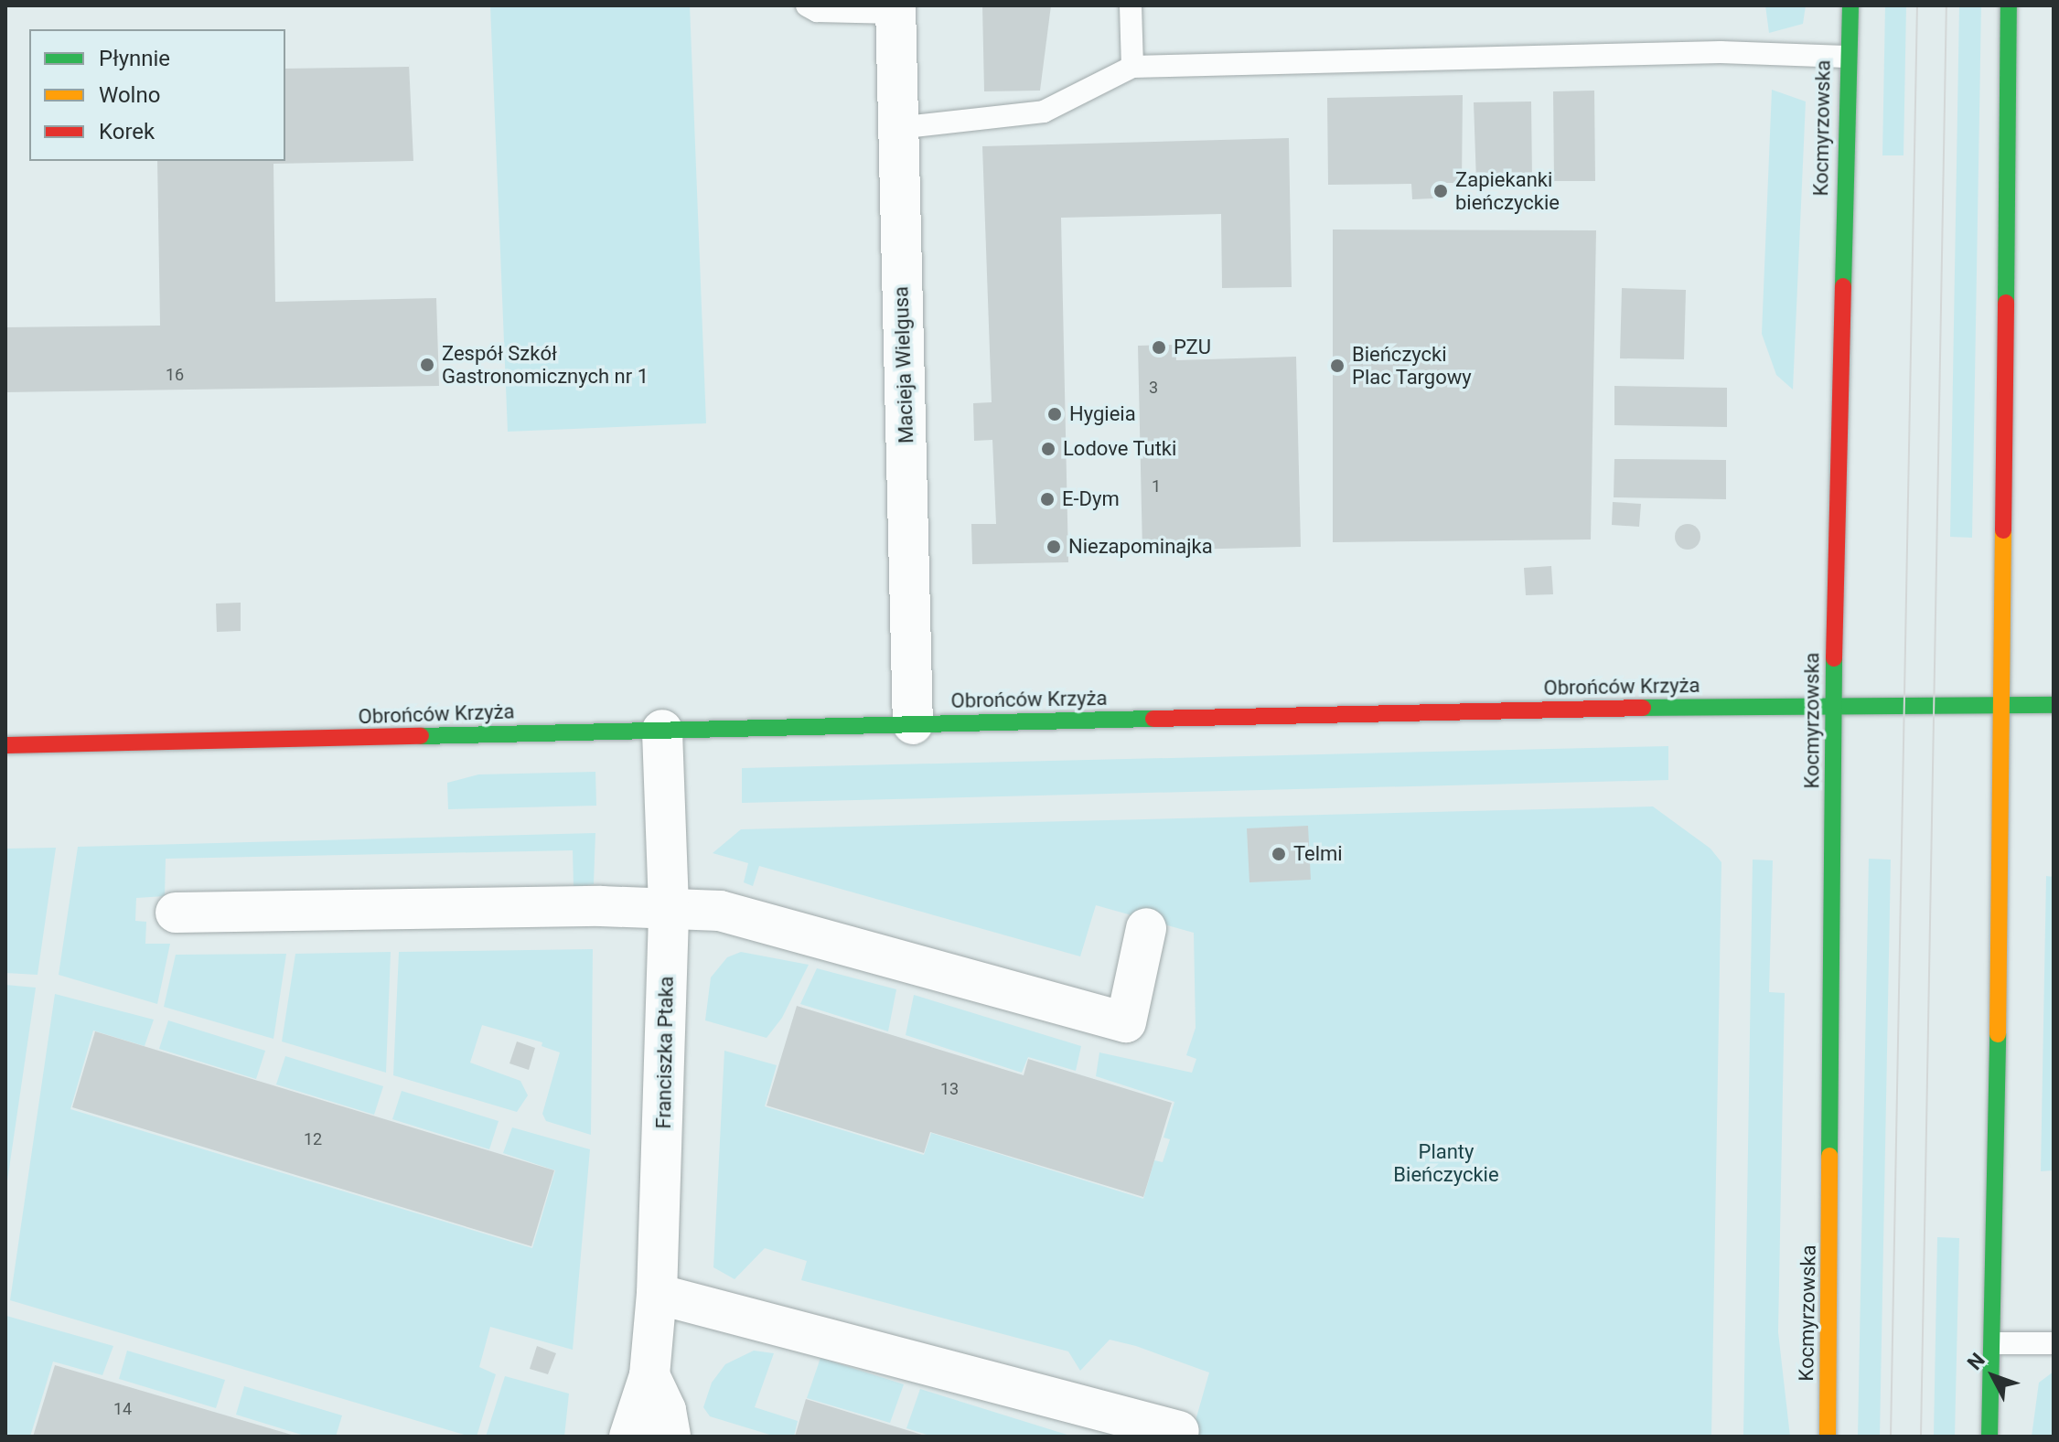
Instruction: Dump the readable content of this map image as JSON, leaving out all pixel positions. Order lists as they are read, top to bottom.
{
  "streets": {
    "main road": ["Kocmyrzowska", "Obrońców Krzyża"],
    "street": ["Macieja Wielgusa", "Franciszka Ptaka"]
  },
  "crossings": [
    ["Kocmyrzowska", "Obrońców Krzyża"],
    ["Macieja Wielgusa", "Obrońców Krzyża"],
    ["Obrońców Krzyża", "Franciszka Ptaka"]
  ],
  "parks": ["Planty Bieńczyckie"],
  "places": [
    "Zapiekanki bieńczyckie",
    "PZU",
    "Zespół Szkół Gastronomicznych nr 1",
    "Bieńczycki Plac Targowy",
    "Hygieia",
    "Lodove Tutki",
    "E-Dym",
    "Niezapominajka",
    "Telmi"
  ],
  "house_numbers": [
    "16",
    "3",
    "1",
    "13",
    "12",
    "14"
  ],
  "legend": ["Płynnie", "Wolno", "Korek"],
  "north": "top left"
}
